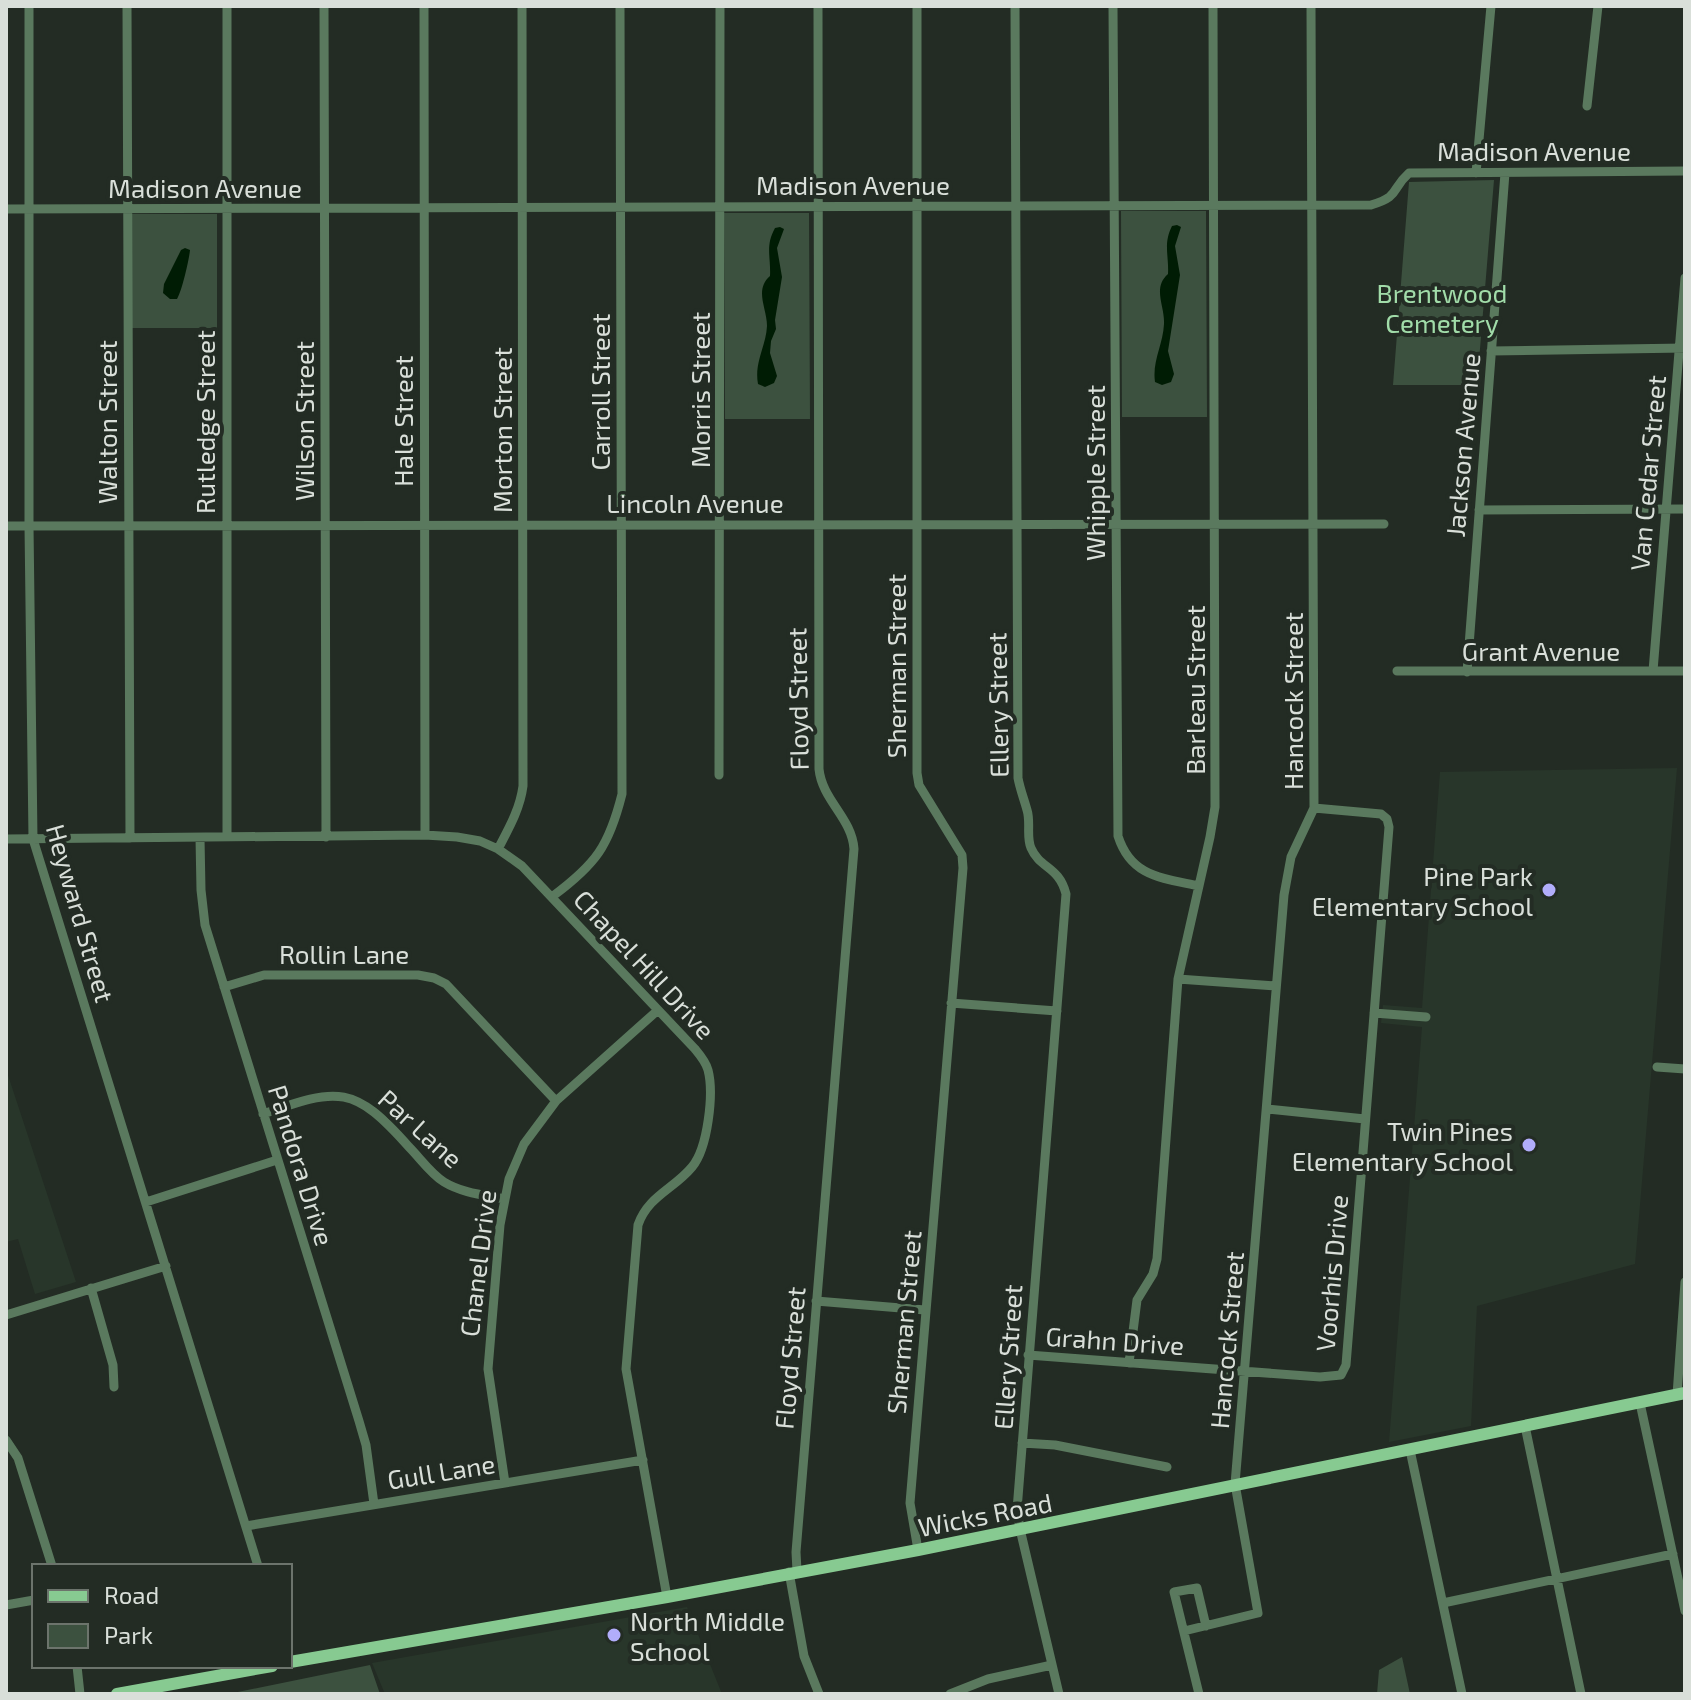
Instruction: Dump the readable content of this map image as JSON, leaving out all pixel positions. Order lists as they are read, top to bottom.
{
  "streets": {
    "main road": ["Wicks Road"],
    "street": [
      "Madison Avenue",
      "Morris Street",
      "Carroll Street",
      "Wilson Street",
      "Hale Street",
      "Walton Street",
      "Rutledge Street",
      "Morton Street",
      "Jackson Avenue",
      "Whipple Street",
      "Van Cedar Street",
      "Lincoln Avenue",
      "Grant Avenue",
      "Sherman Street",
      "Barleau Street",
      "Floyd Street",
      "Hancock Street",
      "Ellery Street",
      "Heyward Street",
      "Rollin Lane",
      "Chapel Hill Drive",
      "Par Lane",
      "Pandora Drive",
      "Chanel Drive",
      "Voorhis Drive",
      "Grahn Drive",
      "Gull Lane"
    ]
  },
  "crossings": [
    ["Madison Avenue", "Morris Street"],
    ["Madison Avenue", "Carroll Street"],
    ["Madison Avenue", "Wilson Street"],
    ["Madison Avenue", "Hale Street"],
    ["Madison Avenue", "Walton Street"],
    ["Madison Avenue", "Rutledge Street"],
    ["Madison Avenue", "Morton Street"],
    ["Madison Avenue", "Jackson Avenue"],
    ["Madison Avenue", "Whipple Street"],
    ["Madison Avenue", "Sherman Street"],
    ["Madison Avenue", "Barleau Street"],
    ["Madison Avenue", "Floyd Street"],
    ["Madison Avenue", "Hancock Street"],
    ["Madison Avenue", "Ellery Street"],
    ["Madison Avenue", "Heyward Street"],
    ["Morris Street", "Lincoln Avenue"],
    ["Carroll Street", "Lincoln Avenue"],
    ["Carroll Street", "Chapel Hill Drive"],
    ["Wilson Street", "Lincoln Avenue"],
    ["Wilson Street", "Chapel Hill Drive"],
    ["Hale Street", "Lincoln Avenue"],
    ["Hale Street", "Chapel Hill Drive"],
    ["Walton Street", "Lincoln Avenue"],
    ["Walton Street", "Chapel Hill Drive"],
    ["Rutledge Street", "Lincoln Avenue"],
    ["Rutledge Street", "Chapel Hill Drive"],
    ["Morton Street", "Lincoln Avenue"],
    ["Morton Street", "Chapel Hill Drive"],
    ["Jackson Avenue", "Grant Avenue"],
    ["Whipple Street", "Lincoln Avenue"],
    ["Whipple Street", "Barleau Street"],
    ["Van Cedar Street", "Grant Avenue"],
    ["Lincoln Avenue", "Sherman Street"],
    ["Lincoln Avenue", "Barleau Street"],
    ["Lincoln Avenue", "Floyd Street"],
    ["Lincoln Avenue", "Hancock Street"],
    ["Lincoln Avenue", "Ellery Street"],
    ["Lincoln Avenue", "Heyward Street"],
    ["Sherman Street", "Wicks Road"],
    ["Barleau Street", "Grahn Drive"],
    ["Floyd Street", "Wicks Road"],
    ["Hancock Street", "Voorhis Drive"],
    ["Hancock Street", "Grahn Drive"],
    ["Hancock Street", "Wicks Road"],
    ["Ellery Street", "Grahn Drive"],
    ["Ellery Street", "Wicks Road"],
    ["Heyward Street", "Chapel Hill Drive"],
    ["Heyward Street", "Gull Lane"],
    ["Rollin Lane", "Pandora Drive"],
    ["Rollin Lane", "Chanel Drive"],
    ["Chapel Hill Drive", "Pandora Drive"],
    ["Chapel Hill Drive", "Chanel Drive"],
    ["Chapel Hill Drive", "Gull Lane"],
    ["Chapel Hill Drive", "Wicks Road"],
    ["Par Lane", "Pandora Drive"],
    ["Par Lane", "Chanel Drive"],
    ["Pandora Drive", "Gull Lane"],
    ["Chanel Drive", "Gull Lane"],
    ["Voorhis Drive", "Grahn Drive"]
  ],
  "parks": ["Brentwood Cemetery"],
  "places": ["Pine Park Elementary School", "Twin Pines Elementary School", "North Middle School"],
  "legend": ["Road", "Park"]
}
